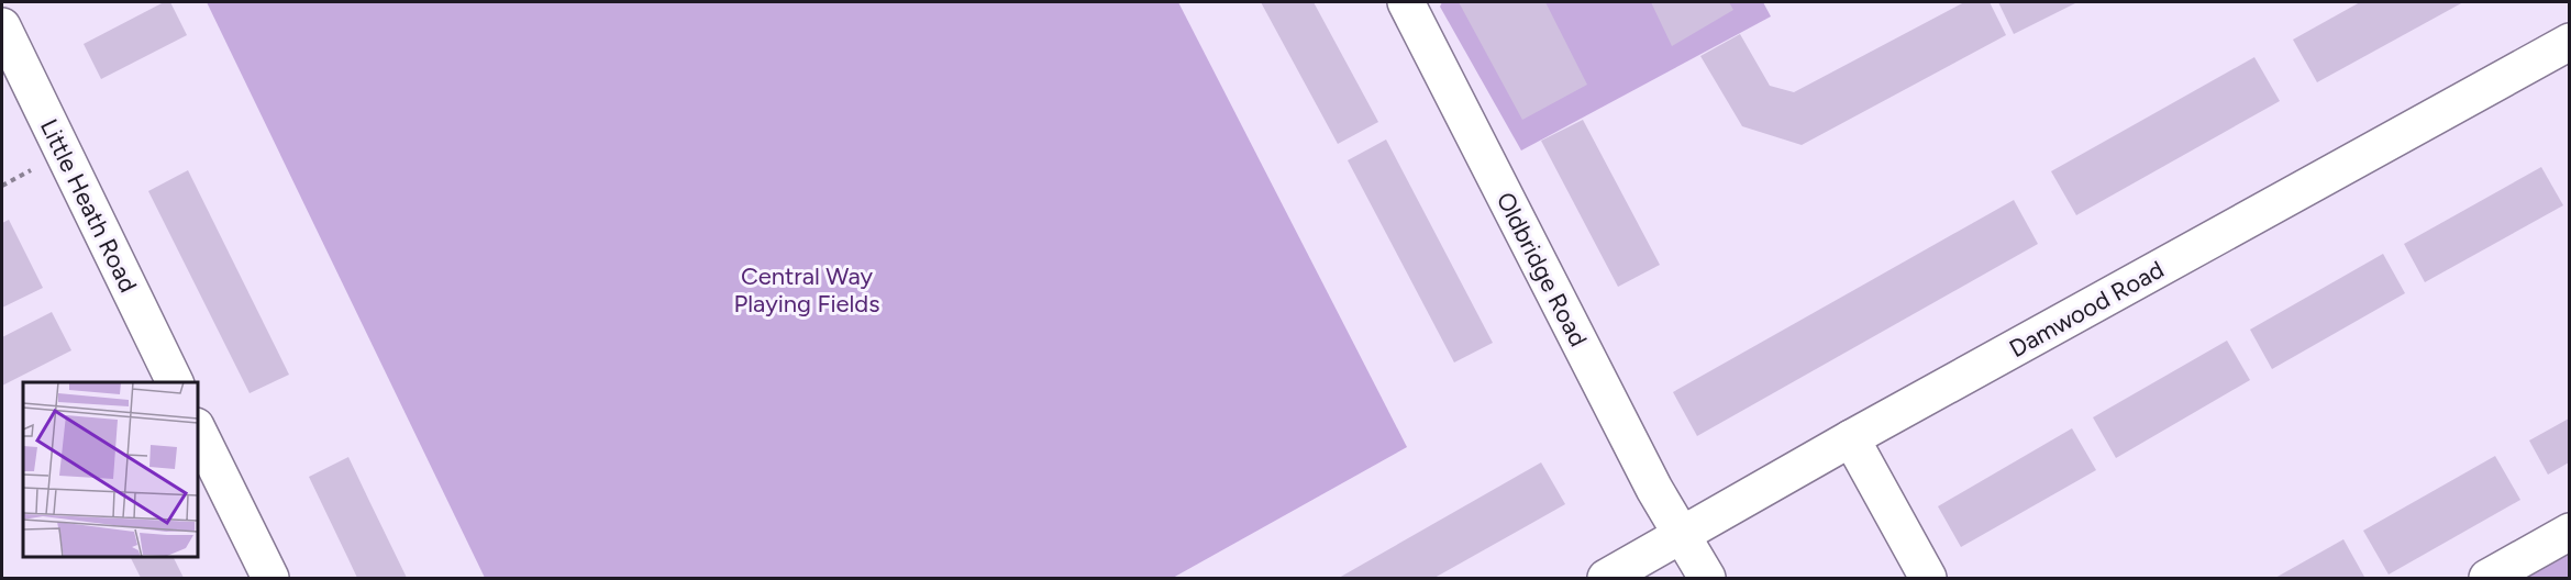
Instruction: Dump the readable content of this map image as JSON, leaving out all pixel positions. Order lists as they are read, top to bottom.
{
  "streets": {
    "street": ["Little Heath Road", "Oldbridge Road", "Damwood Road"]
  },
  "crossings": [
    ["Oldbridge Road", "Damwood Road"]
  ],
  "parks": ["Central Way Playing Fields"]
}
